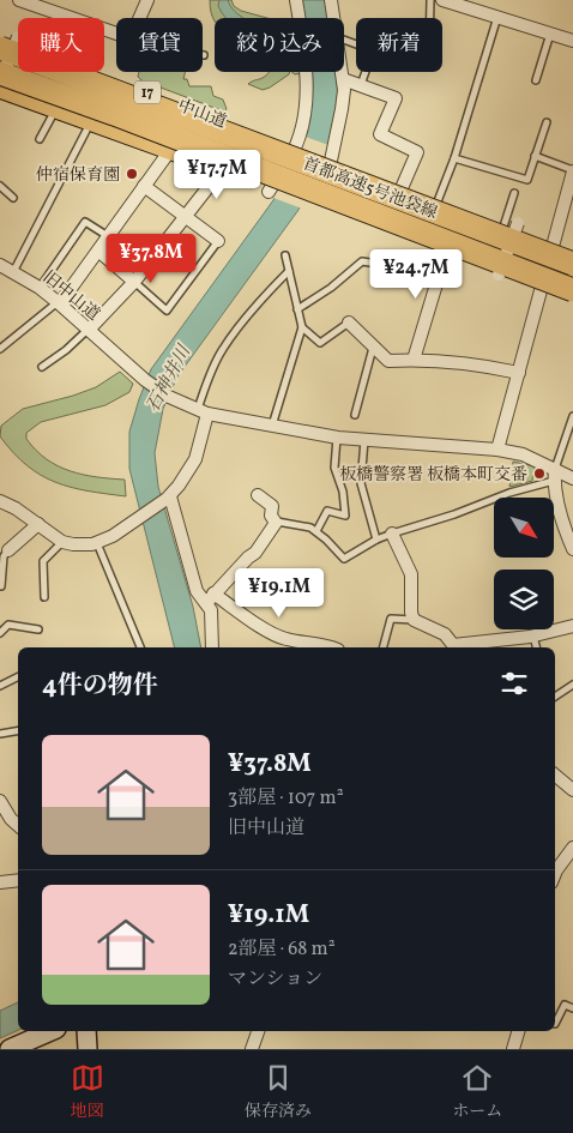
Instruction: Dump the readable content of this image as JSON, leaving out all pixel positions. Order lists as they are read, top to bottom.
{
  "streets": {
    "highway": ["17", "中山道", "首都高速5号池袋線"],
    "street": ["旧中山道"]
  },
  "crossings": [
    ["中山道", "首都高速5号池袋線"]
  ],
  "water": ["石神井川"],
  "places": ["仲宿保育園", "板橋警察署 板橋本町交番"],
  "north": "bottom right",
  "page": {
    "chip": [
      "購入",
      "賃貸",
      "絞り込み",
      "新着"
    ],
    "price": [
      "¥17.7M",
      "¥37.8M",
      "¥24.7M",
      "¥19.1M"
    ],
    "heading": "4件の物件",
    "list": [
      {
        "name": "¥37.8M",
        "note": "3部屋 · 107 m² · 旧中山道"
      },
      {
        "name": "¥19.1M",
        "note": "2部屋 · 68 m² · マンション"
      }
    ],
    "tabs": ["地図", "保存済み", "ホーム"]
  }
}
